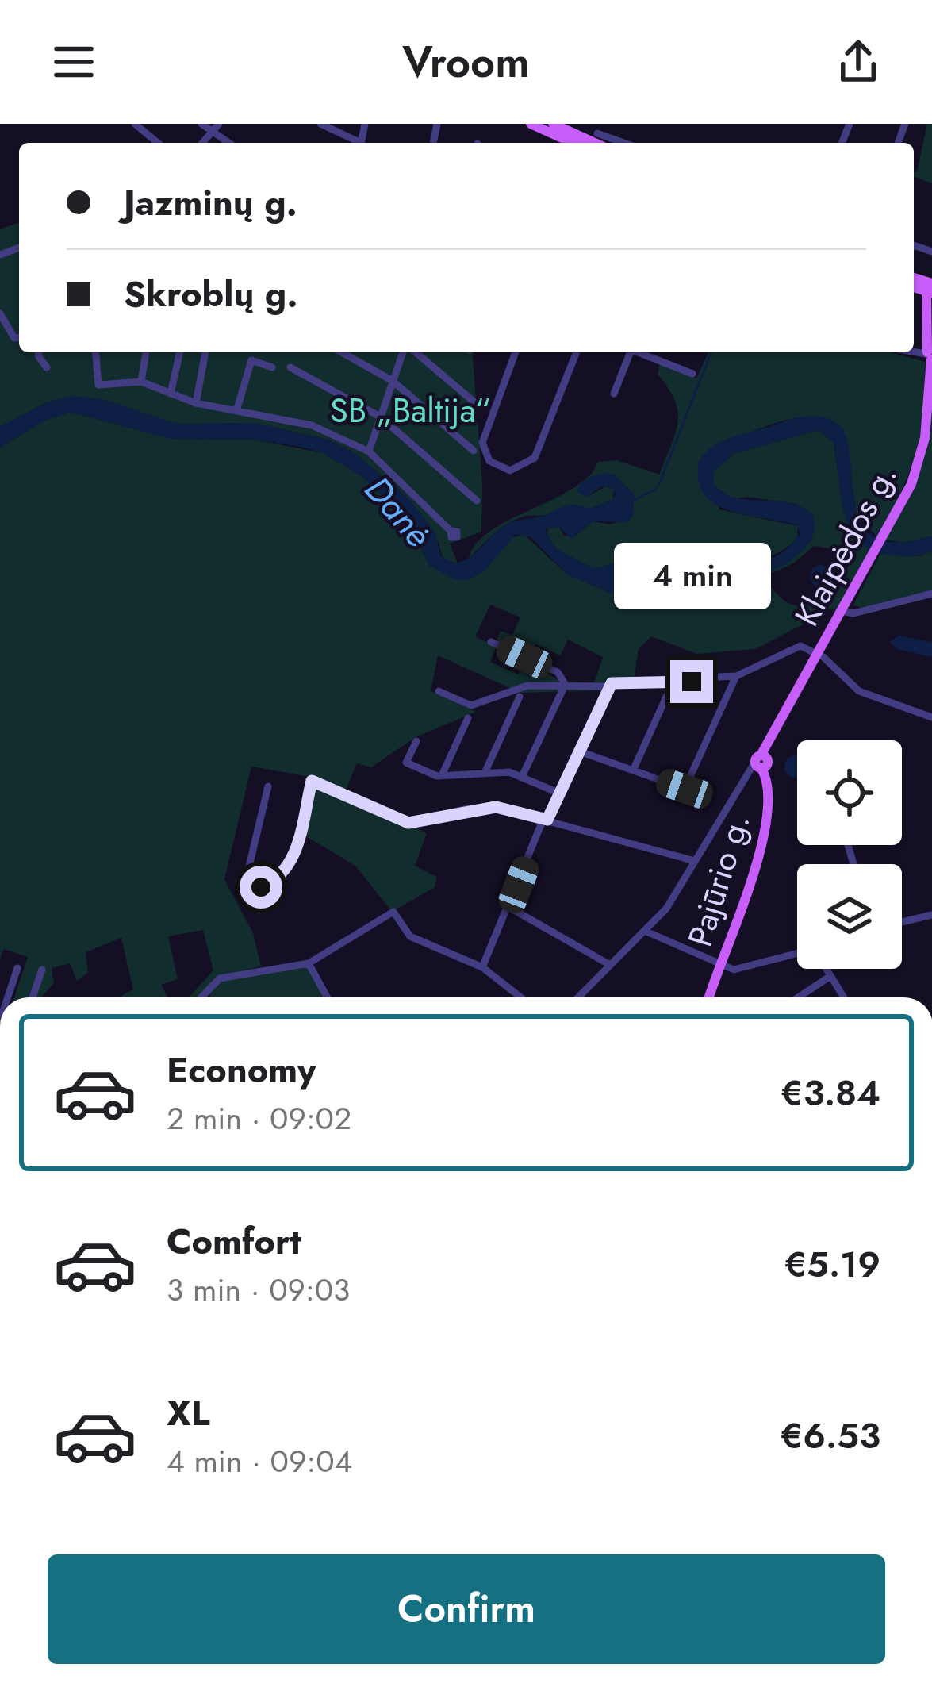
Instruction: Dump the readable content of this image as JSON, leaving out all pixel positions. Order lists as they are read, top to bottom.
{
  "streets": {
    "main road": ["Klaipėdos g.", "Pajūrio g."]
  },
  "crossings": [
    ["Klaipėdos g.", "Pajūrio g."]
  ],
  "water": ["Danė"],
  "parks": ["SB „Baltija“"],
  "page": {
    "header": "Vroom",
    "banner": ["Jazminų g.", "Skroblų g."],
    "bubble": "4 min",
    "list": [
      {
        "name": "Economy",
        "note": "2 min · 09:02",
        "value": "€3.84"
      },
      {
        "name": "Comfort",
        "note": "3 min · 09:03",
        "value": "€5.19"
      },
      {
        "name": "XL",
        "note": "4 min · 09:04",
        "value": "€6.53"
      }
    ],
    "buttons": "Confirm"
  }
}
